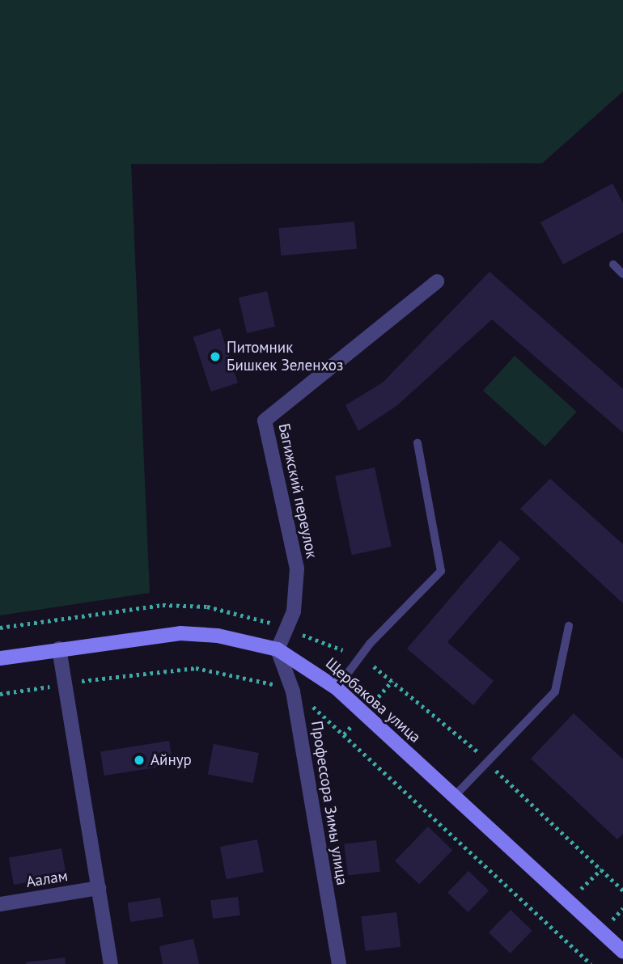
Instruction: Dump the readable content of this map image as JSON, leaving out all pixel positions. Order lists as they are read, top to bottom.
{
  "streets": {
    "street": [
      "Багижский переулок",
      "Щербакова улица",
      "Профессора Зимы улица",
      "Аалам"
    ]
  },
  "crossings": [
    ["Багижский переулок", "Щербакова улица"],
    ["Багижский переулок", "Профессора Зимы улица"],
    ["Щербакова улица", "Профессора Зимы улица"]
  ],
  "places": ["Питомник Бишкек Зеленхоз", "Айнур"]
}
